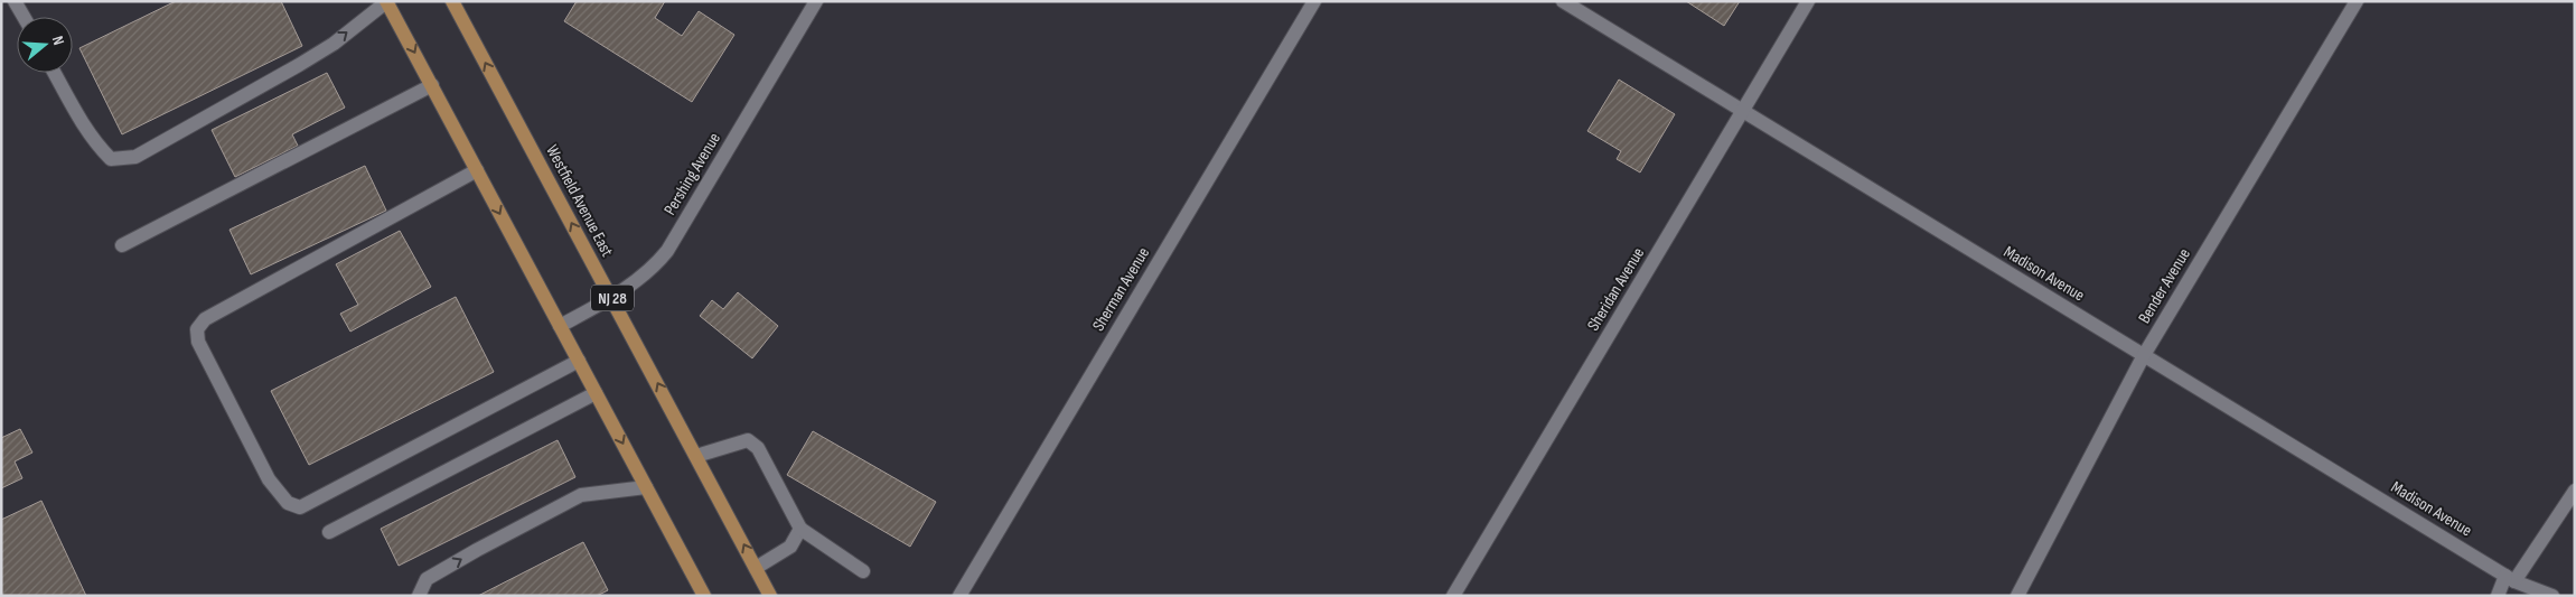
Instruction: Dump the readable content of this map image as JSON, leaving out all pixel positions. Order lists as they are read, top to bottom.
{
  "streets": {
    "main road": ["Westfield Avenue East", "NJ 28"],
    "street": [
      "Pershing Avenue",
      "Madison Avenue",
      "Bender Avenue",
      "Sherman Avenue",
      "Sheridan Avenue"
    ]
  },
  "crossings": [
    ["Pershing Avenue", "Westfield Avenue East"],
    ["Madison Avenue", "Bender Avenue"],
    ["Madison Avenue", "Sheridan Avenue"]
  ],
  "north": "right"
}
